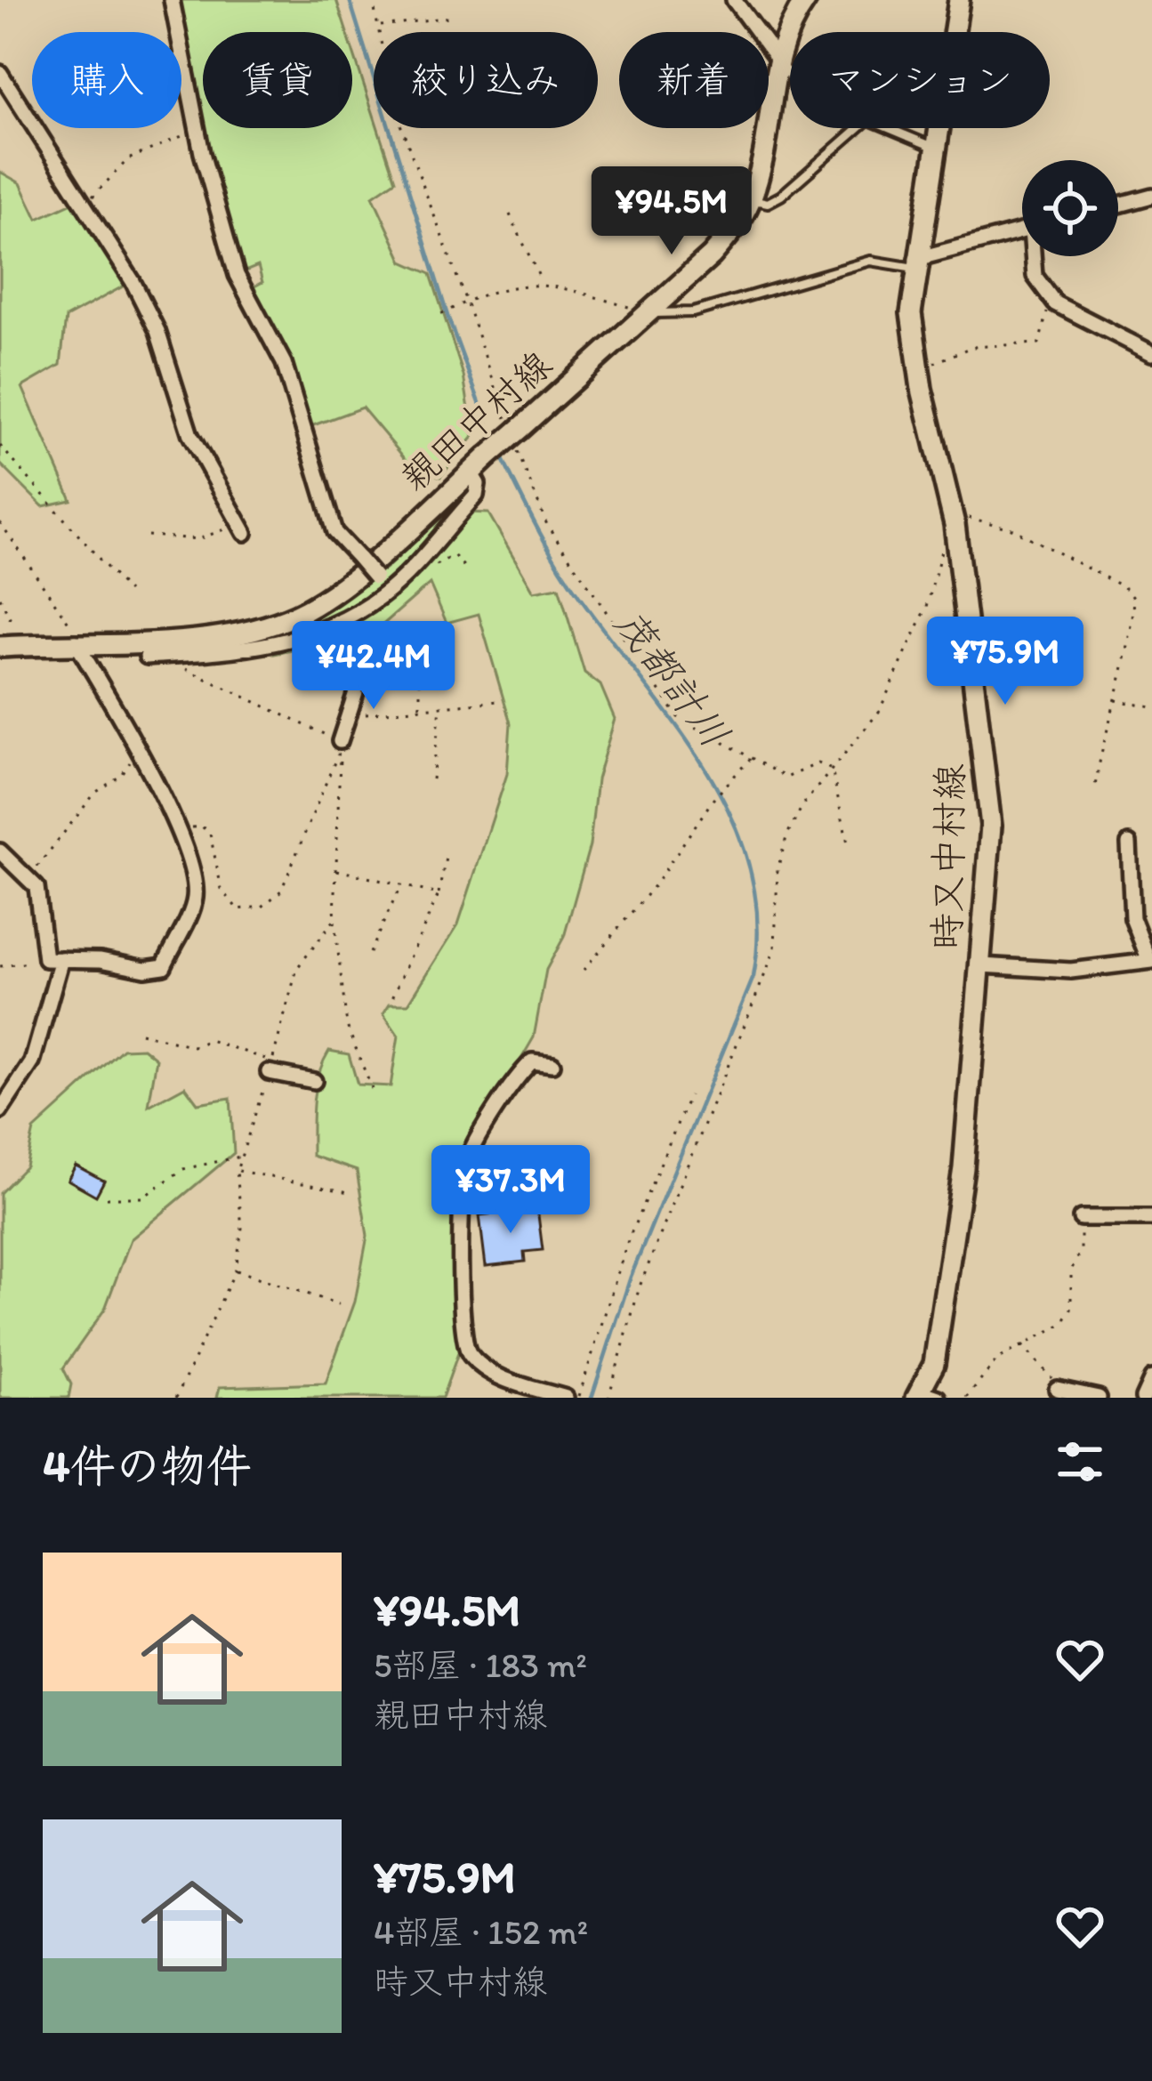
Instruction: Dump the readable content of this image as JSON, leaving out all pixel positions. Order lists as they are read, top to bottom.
{
  "streets": {
    "main road": ["親田中村線", "時又中村線"]
  },
  "water": ["茂都計川"],
  "page": {
    "chip": [
      "購入",
      "賃貸",
      "絞り込み",
      "新着",
      "マンション"
    ],
    "price": [
      "¥94.5M",
      "¥75.9M",
      "¥42.4M",
      "¥37.3M"
    ],
    "heading": "4件の物件",
    "list": [
      {
        "name": "¥94.5M",
        "note": "5部屋 · 183 m² · 親田中村線"
      },
      {
        "name": "¥75.9M",
        "note": "4部屋 · 152 m² · 時又中村線"
      }
    ]
  }
}
